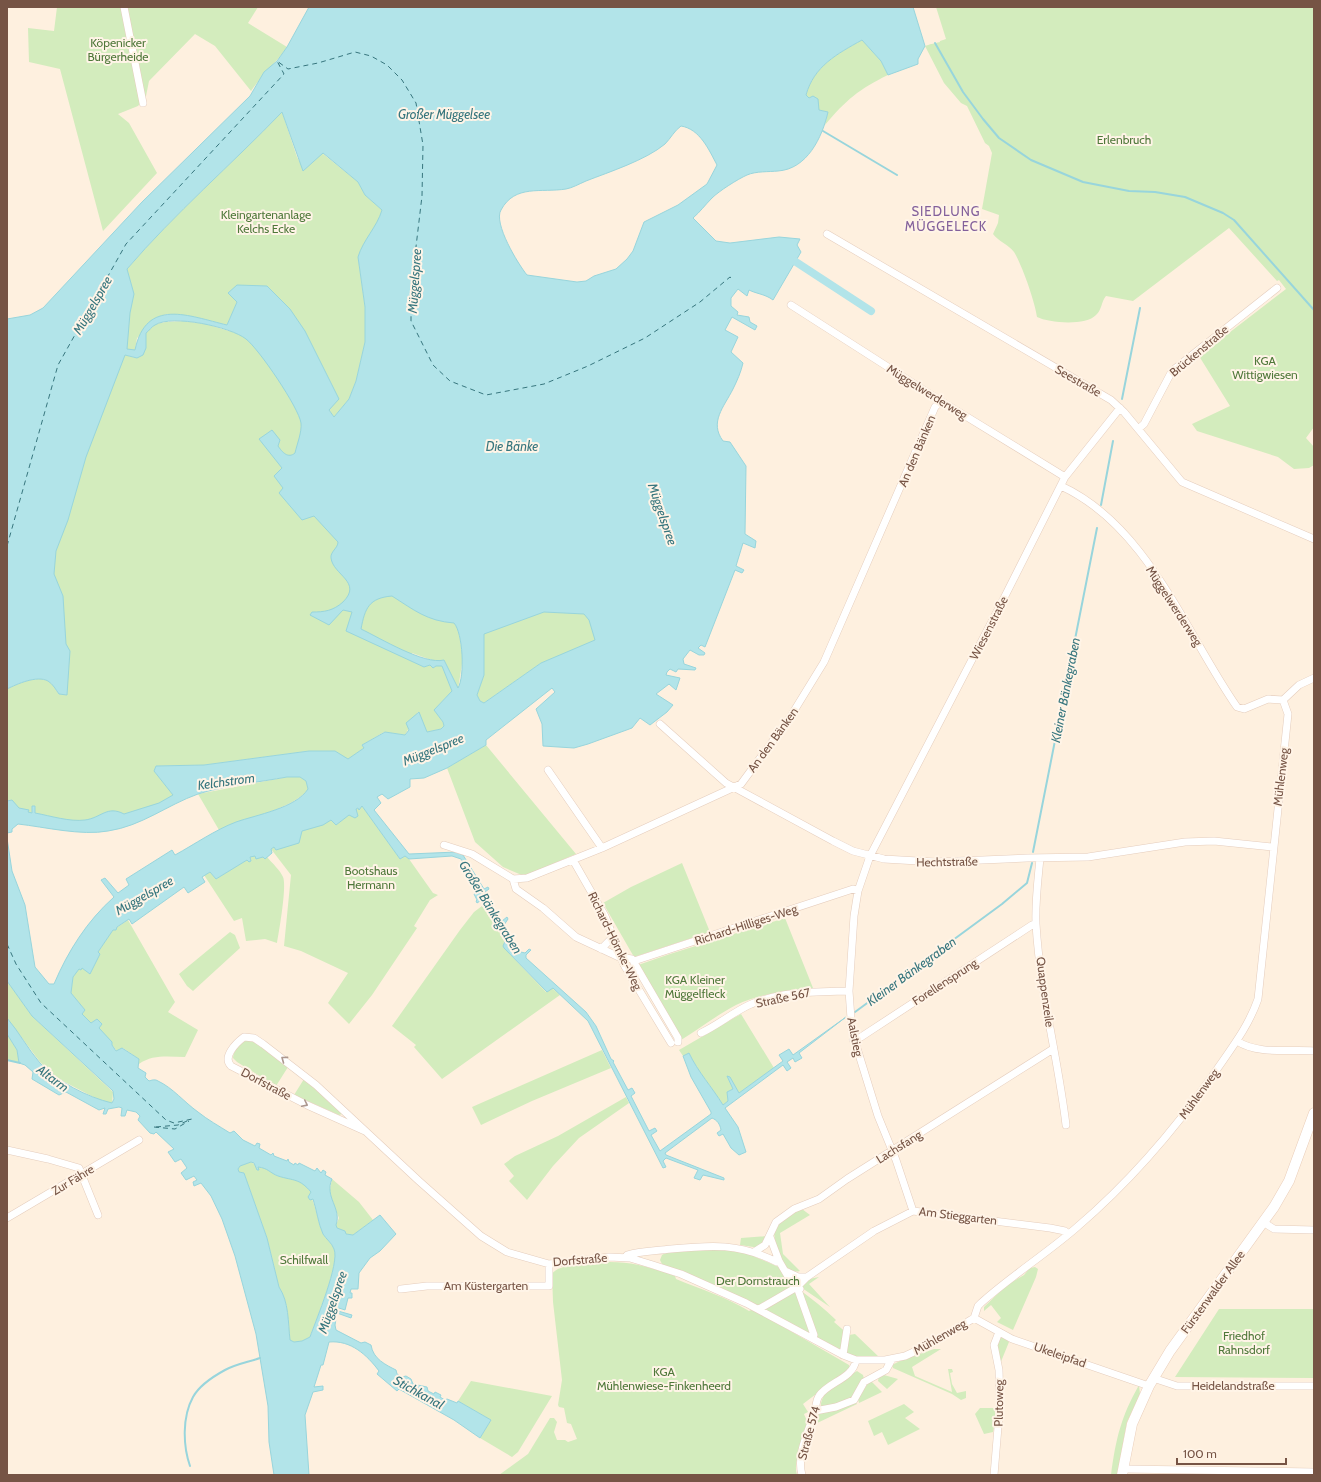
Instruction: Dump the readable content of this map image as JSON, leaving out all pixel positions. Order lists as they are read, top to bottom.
{
  "streets": {
    "main road": ["Fürstenwalder Allee"],
    "street": [
      "Brückenstraße",
      "Seestraße",
      "Müggelwerderweg",
      "An den Bänken",
      "Wiesenstraße",
      "Mühlenweg",
      "Hechtstraße",
      "Richard-Hilliges-Weg",
      "Richard-Hörnke-Weg",
      "Forellensprung",
      "Quappenzeile",
      "Straße 567",
      "Aalstieg",
      "Dorfstraße",
      "Lachsfang",
      "Zur Fähre",
      "Am Stieggarten",
      "Am Küstergarten",
      "Ukeleipfad",
      "Heidelandstraße",
      "Plutoweg",
      "Straße 574"
    ]
  },
  "crossings": [
    ["Brückenstraße", "Seestraße"],
    ["Seestraße", "Wiesenstraße"],
    ["Müggelwerderweg", "An den Bänken"],
    ["Müggelwerderweg", "Wiesenstraße"],
    ["Müggelwerderweg", "Mühlenweg"],
    ["An den Bänken", "Hechtstraße"],
    ["An den Bänken", "Richard-Hörnke-Weg"],
    ["Wiesenstraße", "Hechtstraße"],
    ["Wiesenstraße", "Aalstieg"],
    ["Mühlenweg", "Hechtstraße"],
    ["Mühlenweg", "Dorfstraße"],
    ["Mühlenweg", "Am Stieggarten"],
    ["Mühlenweg", "Ukeleipfad"],
    ["Mühlenweg", "Straße 574"],
    ["Hechtstraße", "Quappenzeile"],
    ["Hechtstraße", "Aalstieg"],
    ["Richard-Hilliges-Weg", "Richard-Hörnke-Weg"],
    ["Richard-Hilliges-Weg", "Aalstieg"],
    ["Forellensprung", "Quappenzeile"],
    ["Forellensprung", "Aalstieg"],
    ["Quappenzeile", "Lachsfang"],
    ["Straße 567", "Aalstieg"],
    ["Aalstieg", "Lachsfang"],
    ["Aalstieg", "Am Stieggarten"],
    ["Dorfstraße", "Lachsfang"],
    ["Dorfstraße", "Am Stieggarten"],
    ["Dorfstraße", "Am Küstergarten"],
    ["Dorfstraße", "Straße 574"],
    ["Fürstenwalder Allee", "Ukeleipfad"],
    ["Fürstenwalder Allee", "Heidelandstraße"],
    ["Ukeleipfad", "Heidelandstraße"],
    ["Ukeleipfad", "Plutoweg"]
  ],
  "districts": ["SIEDLUNG MÜGGELECK"],
  "water": [
    "Großer Müggelsee",
    "Müggelspree",
    "Die Bänke",
    "Kleiner Bänkegraben",
    "Kelchstrom",
    "Großer Bänkegraben",
    "Altarm",
    "Stichkanal"
  ],
  "parks": [
    "Köpenicker Bürgerheide",
    "Erlenbruch",
    "Kleingartenanlage Kelchs Ecke",
    "KGA Wittigwiesen",
    "Bootshaus Hermann",
    "KGA Kleiner Müggelfleck",
    "Schilfwall",
    "Der Dornstrauch",
    "Friedhof Rahnsdorf",
    "KGA Mühlenwiese-Finkenheerd"
  ],
  "scale_bar": "100 m"
}
